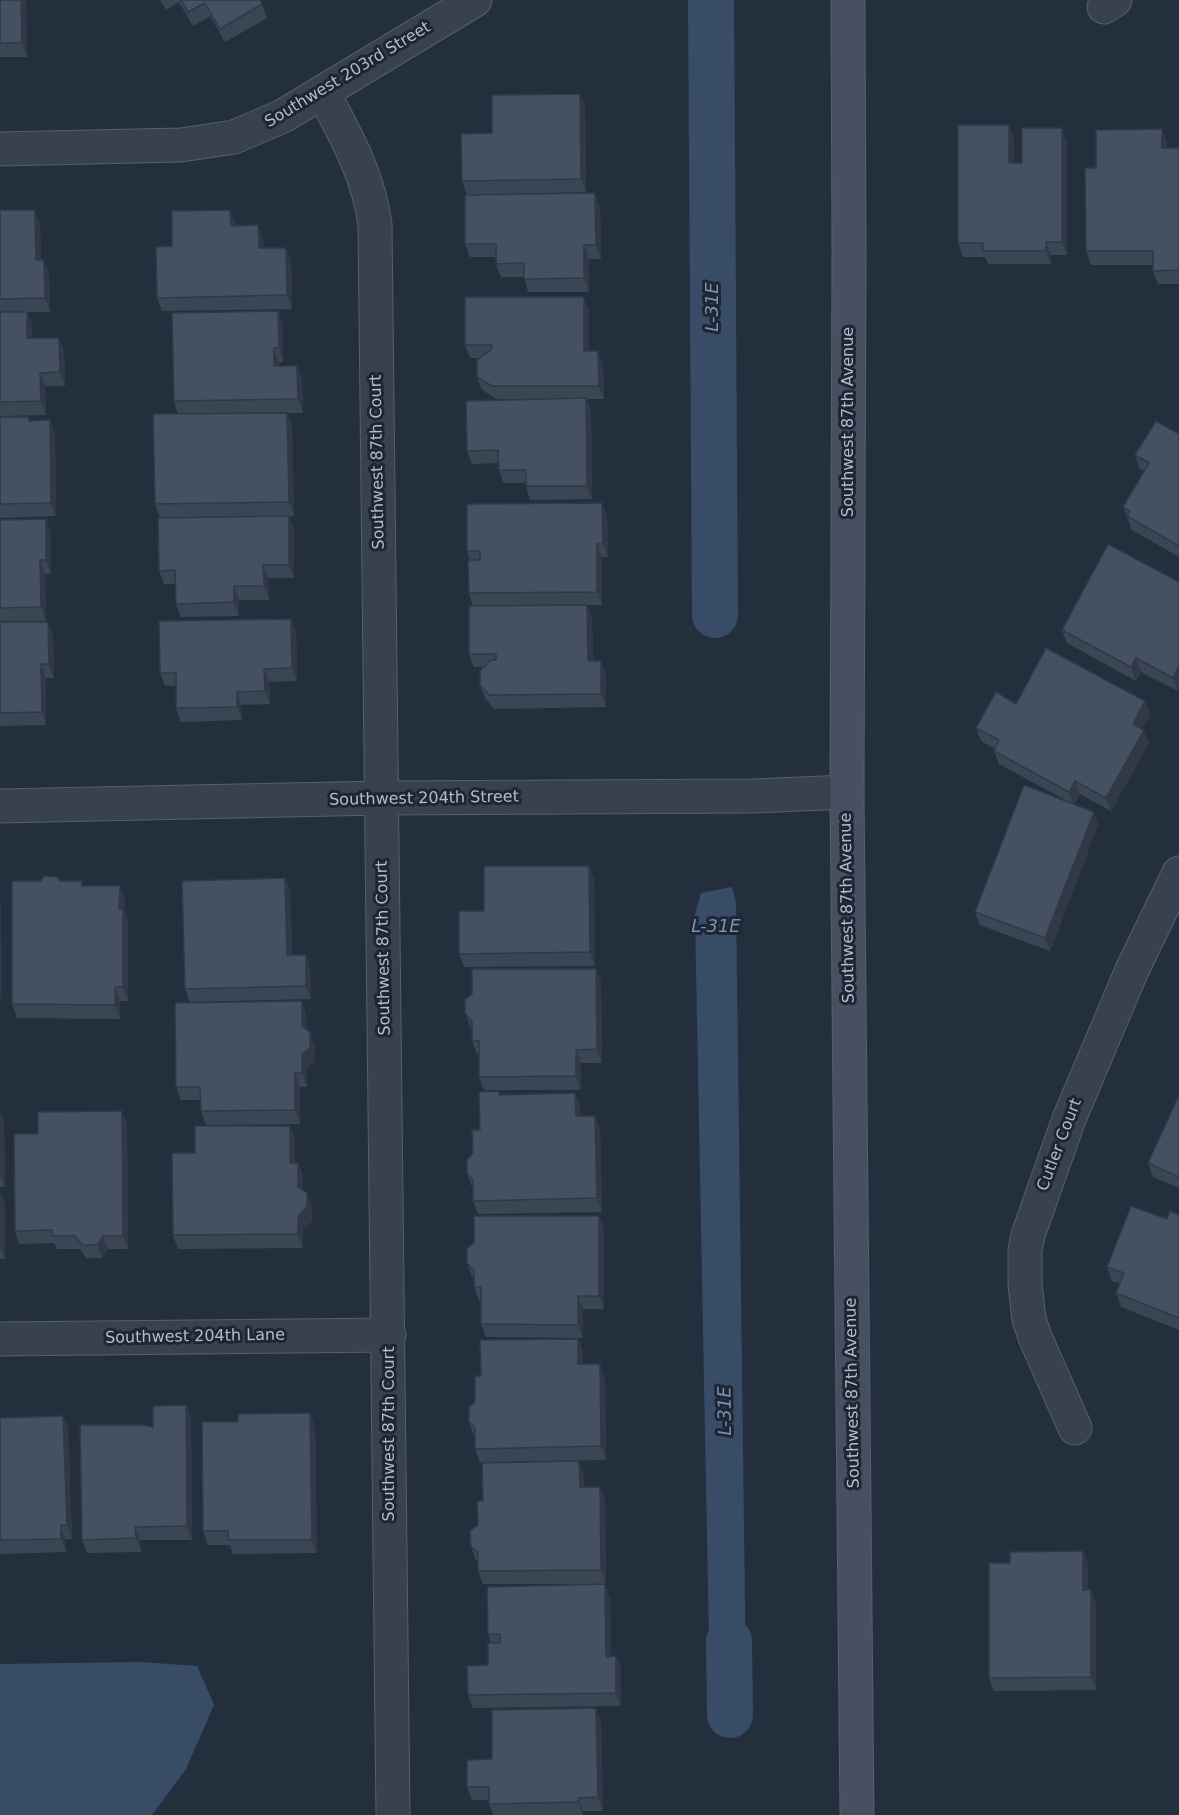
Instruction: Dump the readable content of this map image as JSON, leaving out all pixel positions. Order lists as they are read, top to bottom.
{
  "streets": {
    "street": [
      "Southwest 203rd Street",
      "Southwest 87th Avenue",
      "Southwest 87th Court",
      "Southwest 204th Street",
      "Cutler Court",
      "Southwest 204th Lane"
    ]
  },
  "crossings": [
    ["Southwest 203rd Street", "Southwest 87th Court"],
    ["Southwest 87th Avenue", "Southwest 204th Street"],
    ["Southwest 87th Court", "Southwest 204th Street"],
    ["Southwest 87th Court", "Southwest 204th Lane"]
  ],
  "water": ["L-31E"]
}
